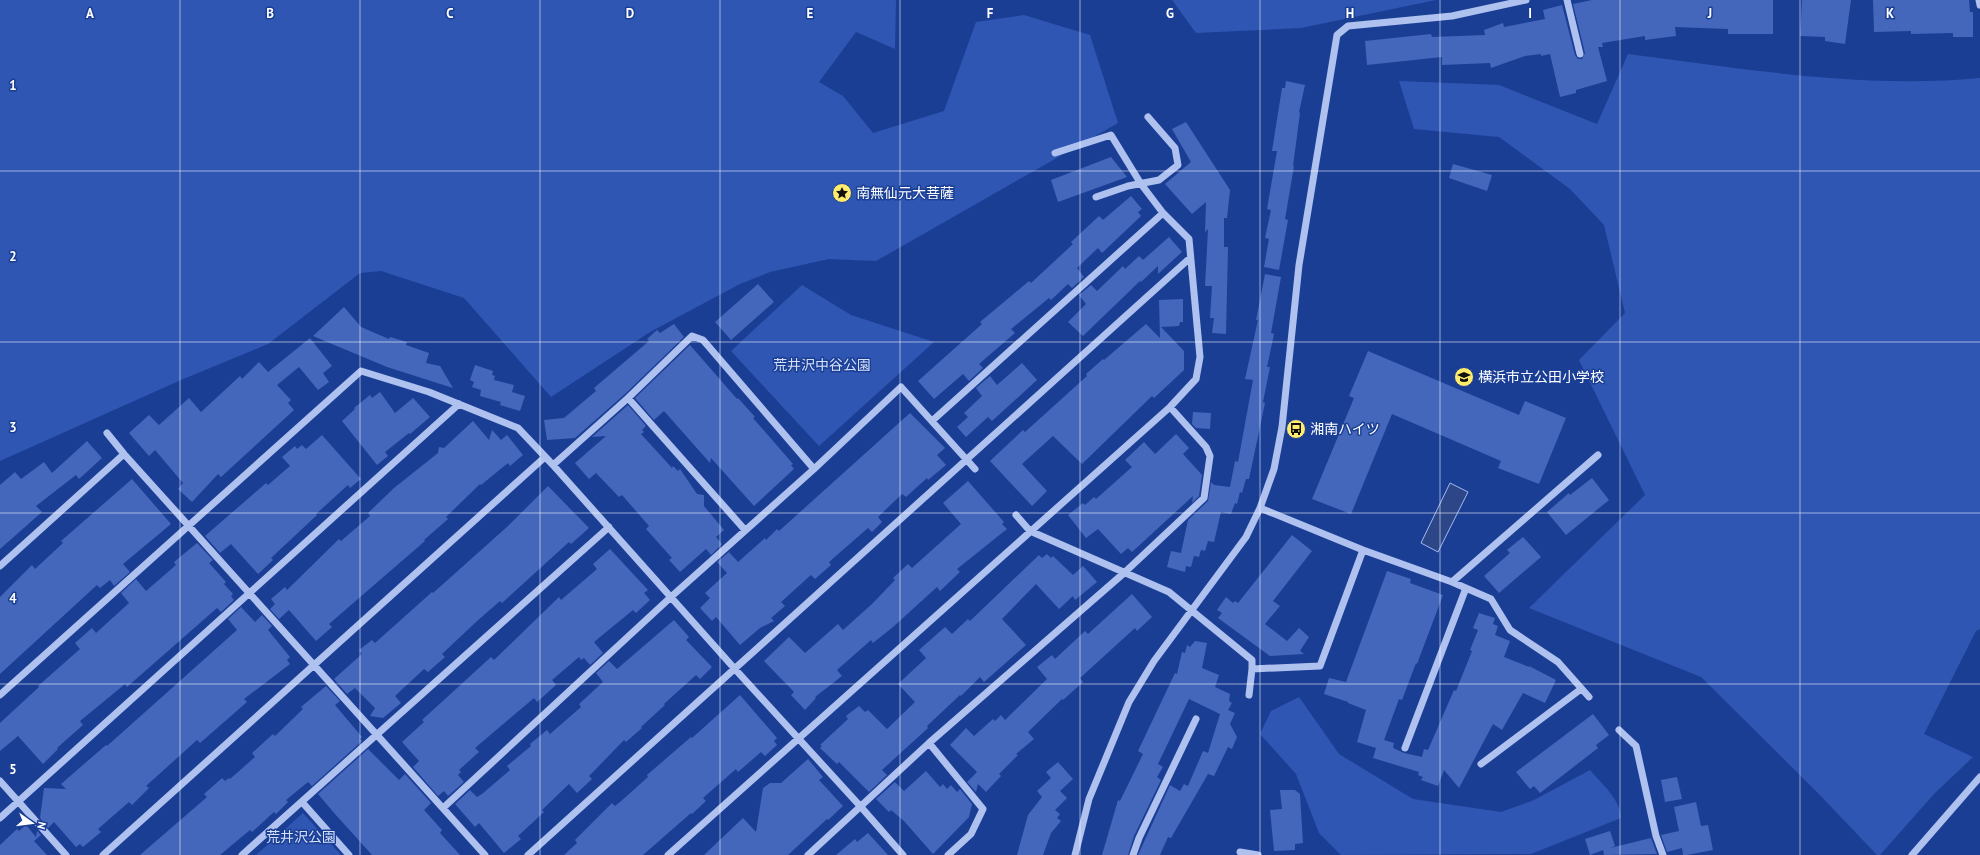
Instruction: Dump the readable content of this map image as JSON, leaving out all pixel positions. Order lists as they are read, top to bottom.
{
  "parks": ["荒井沢中谷公園", "荒井沢公園"],
  "places": {
    "place": ["南無仙元大菩薩"],
    "school or university": ["横浜市立公田小学校"],
    "bus stop": ["湘南ハイツ"]
  },
  "north": "right",
  "grid": {
    "columns": [
      "A",
      "B",
      "C",
      "D",
      "E",
      "F",
      "G",
      "H",
      "I",
      "J",
      "K"
    ],
    "rows": [
      "1",
      "2",
      "3",
      "4",
      "5"
    ]
  }
}
